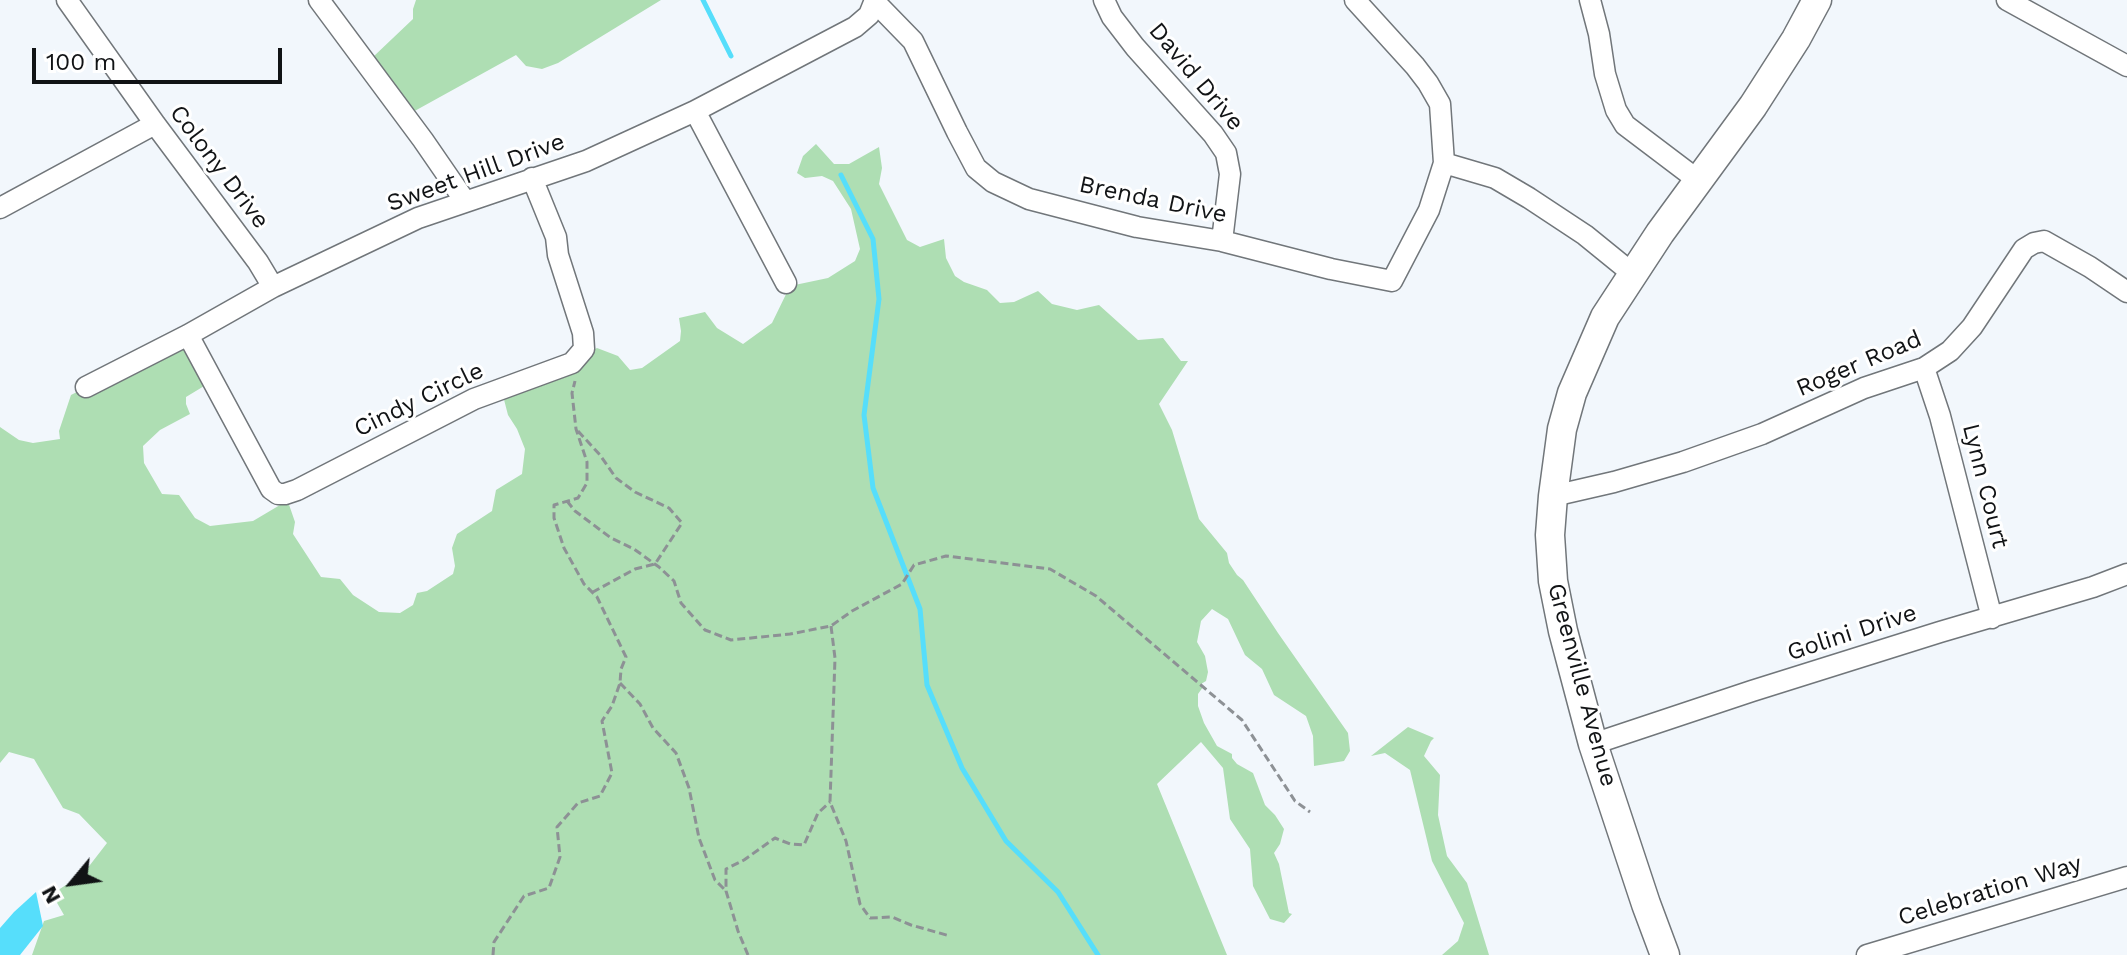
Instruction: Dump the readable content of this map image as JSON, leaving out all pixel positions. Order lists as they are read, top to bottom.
{
  "streets": {
    "street": [
      "David Drive",
      "Colony Drive",
      "Sweet Hill Drive",
      "Brenda Drive",
      "Roger Road",
      "Cindy Circle",
      "Lynn Court",
      "Golini Drive",
      "Greenville Avenue",
      "Celebration Way"
    ]
  },
  "crossings": [
    ["David Drive", "Brenda Drive"],
    ["Colony Drive", "Sweet Hill Drive"],
    ["Sweet Hill Drive", "Brenda Drive"],
    ["Sweet Hill Drive", "Cindy Circle"],
    ["Roger Road", "Lynn Court"],
    ["Roger Road", "Greenville Avenue"],
    ["Lynn Court", "Golini Drive"],
    ["Golini Drive", "Greenville Avenue"]
  ],
  "scale_bar": "100 m",
  "north": "bottom left"
}
